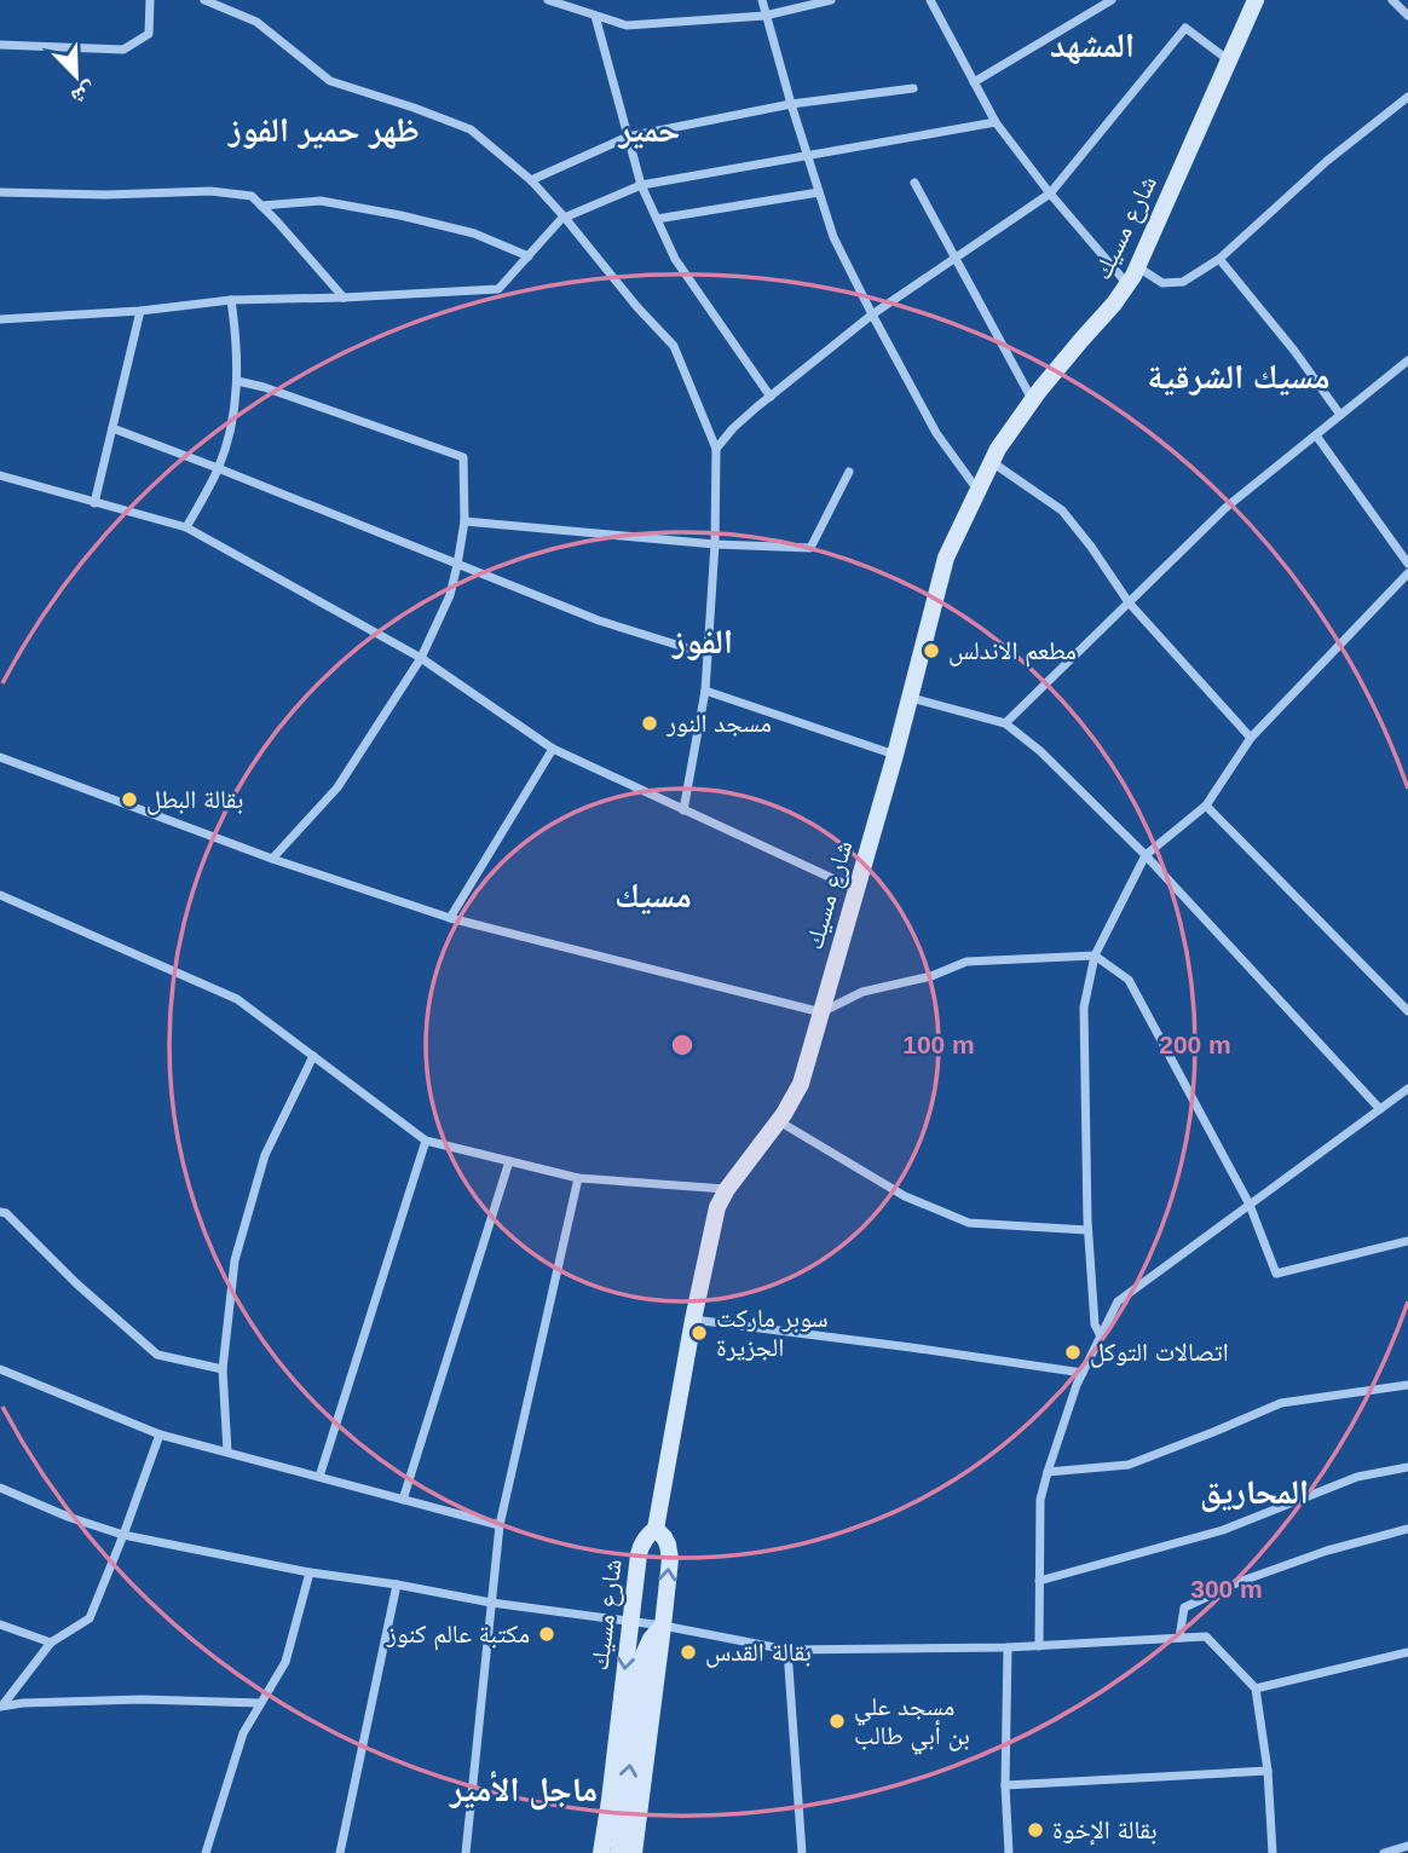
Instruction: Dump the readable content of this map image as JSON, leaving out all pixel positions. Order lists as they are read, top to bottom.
{
  "streets": {
    "street": ["شارع مسيك"]
  },
  "districts": [
    "المشهد",
    "ظهر حمير الفوز",
    "حمير",
    "مسيك الشرقية",
    "الفوز",
    "مسيك",
    "المحاريق",
    "ماجل الأمير"
  ],
  "places": [
    "مطعم الاندلس",
    "مسجد النور",
    "بقالة البطل",
    "سوبر ماركت الجزيرة",
    "اتصالات التوكل",
    "مكتبة عالم كنوز",
    "بقالة القدس",
    "مسجد علي بن أبي طالب",
    "بقالة الإخوة"
  ],
  "north": "bottom right",
  "rings": ["100 m", "200 m", "300 m"]
}
